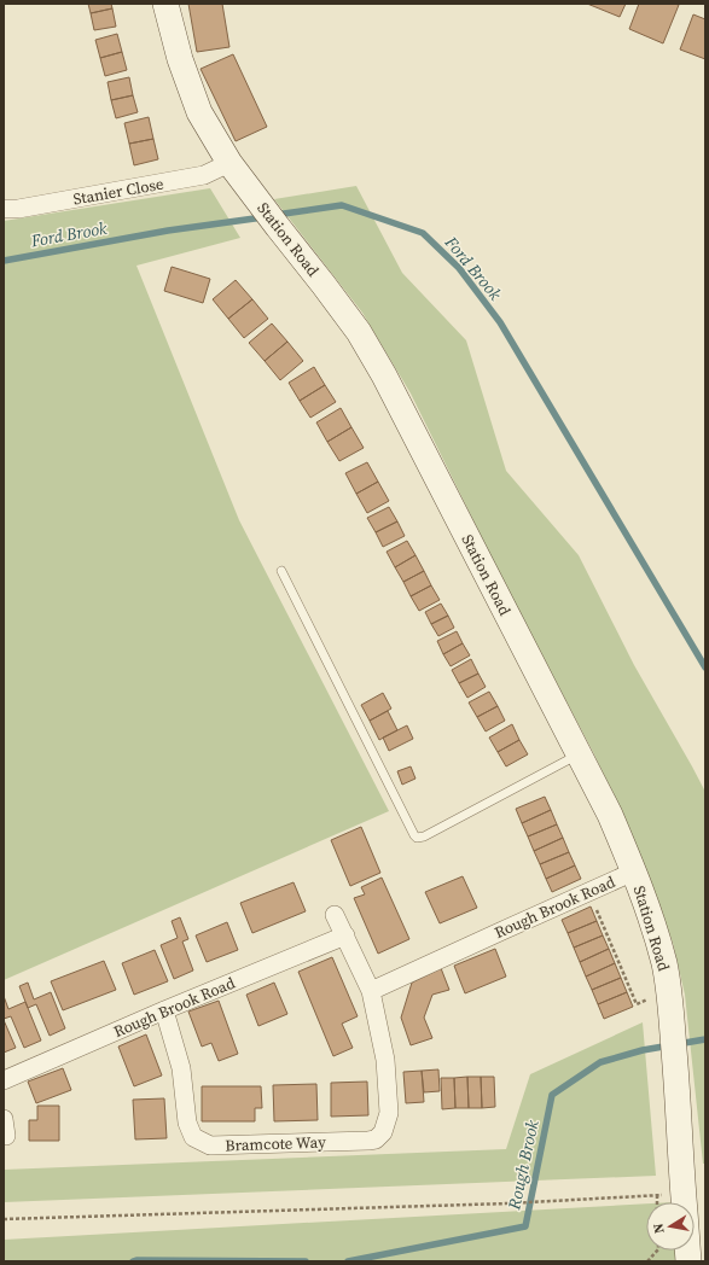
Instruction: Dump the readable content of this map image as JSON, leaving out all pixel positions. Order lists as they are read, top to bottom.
{
  "streets": {
    "street": [
      "Stanier Close",
      "Station Road",
      "Rough Brook Road",
      "Bramcote Way"
    ]
  },
  "crossings": [
    ["Stanier Close", "Station Road"],
    ["Station Road", "Rough Brook Road"],
    ["Rough Brook Road", "Bramcote Way"]
  ],
  "water": ["Ford Brook", "Rough Brook"],
  "north": "left"
}
